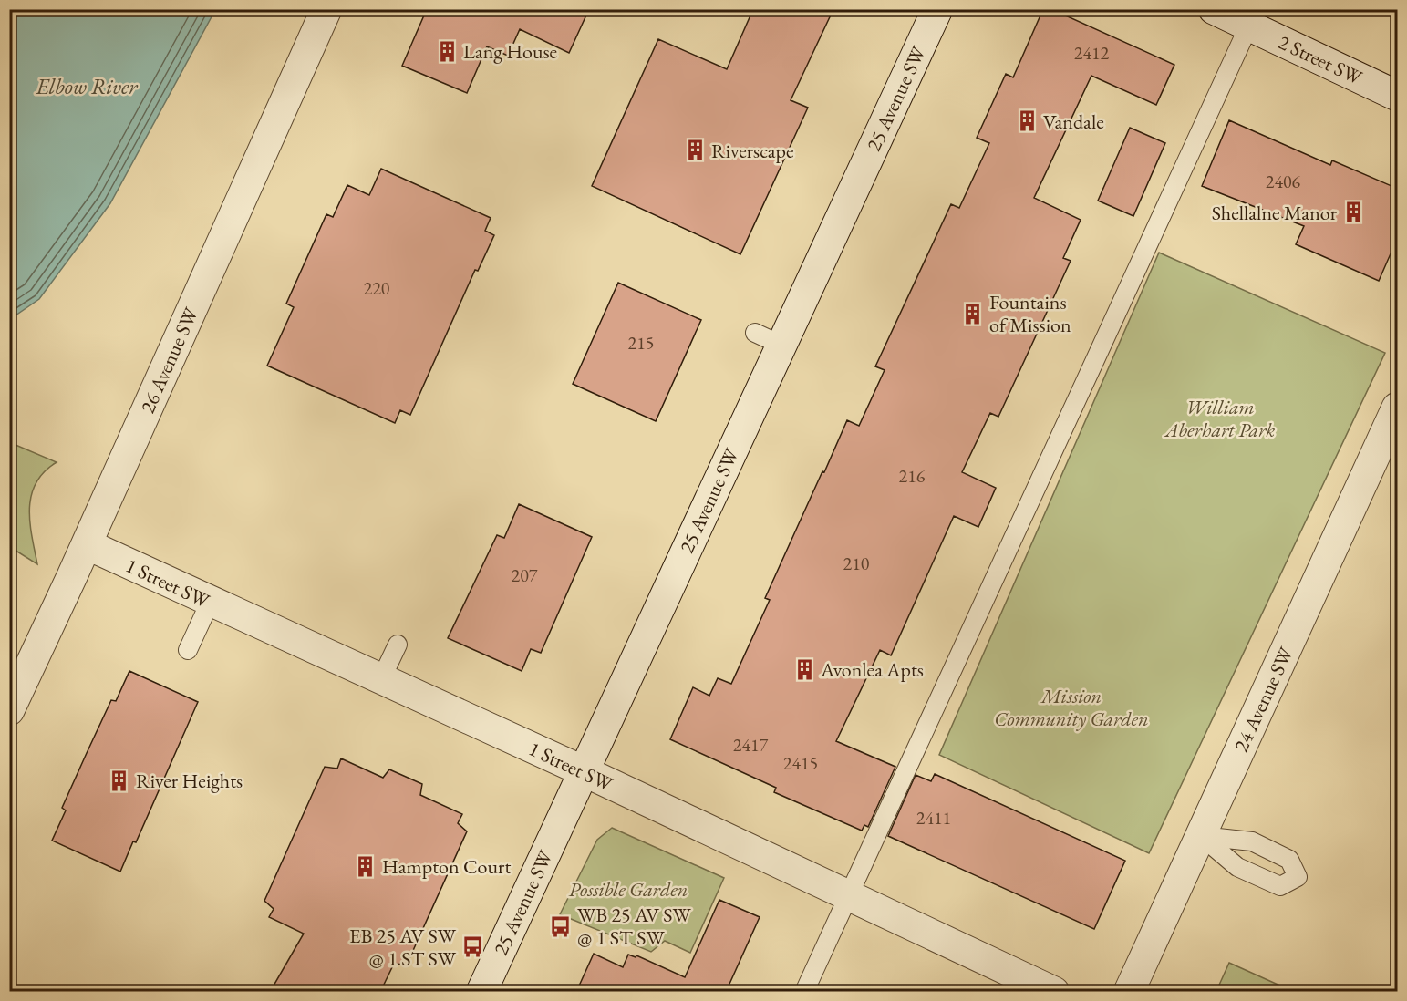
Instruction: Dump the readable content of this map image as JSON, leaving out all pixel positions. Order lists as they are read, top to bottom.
{
  "streets": {
    "street": [
      "2 Street SW",
      "25 Avenue SW",
      "26 Avenue SW",
      "1 Street SW",
      "24 Avenue SW"
    ]
  },
  "crossings": [
    ["25 Avenue SW", "1 Street SW"],
    ["26 Avenue SW", "1 Street SW"]
  ],
  "water": ["Elbow River"],
  "parks": ["William Aberhart Park", "Mission Community Garden", "Possible Garden"],
  "places": {
    "building": [
      "Lang House",
      "Vandale",
      "Riverscape",
      "Shellalne Manor",
      "Fountains of Mission",
      "Avonlea Apts",
      "River Heights",
      "Hampton Court"
    ],
    "bus stop": ["WB 25 AV SW @ 1 ST SW", "EB 25 AV SW @ 1 ST SW"]
  },
  "house_numbers": [
    "2412",
    "2406",
    "220",
    "215",
    "216",
    "210",
    "207",
    "2417",
    "2415",
    "2411"
  ]
}
